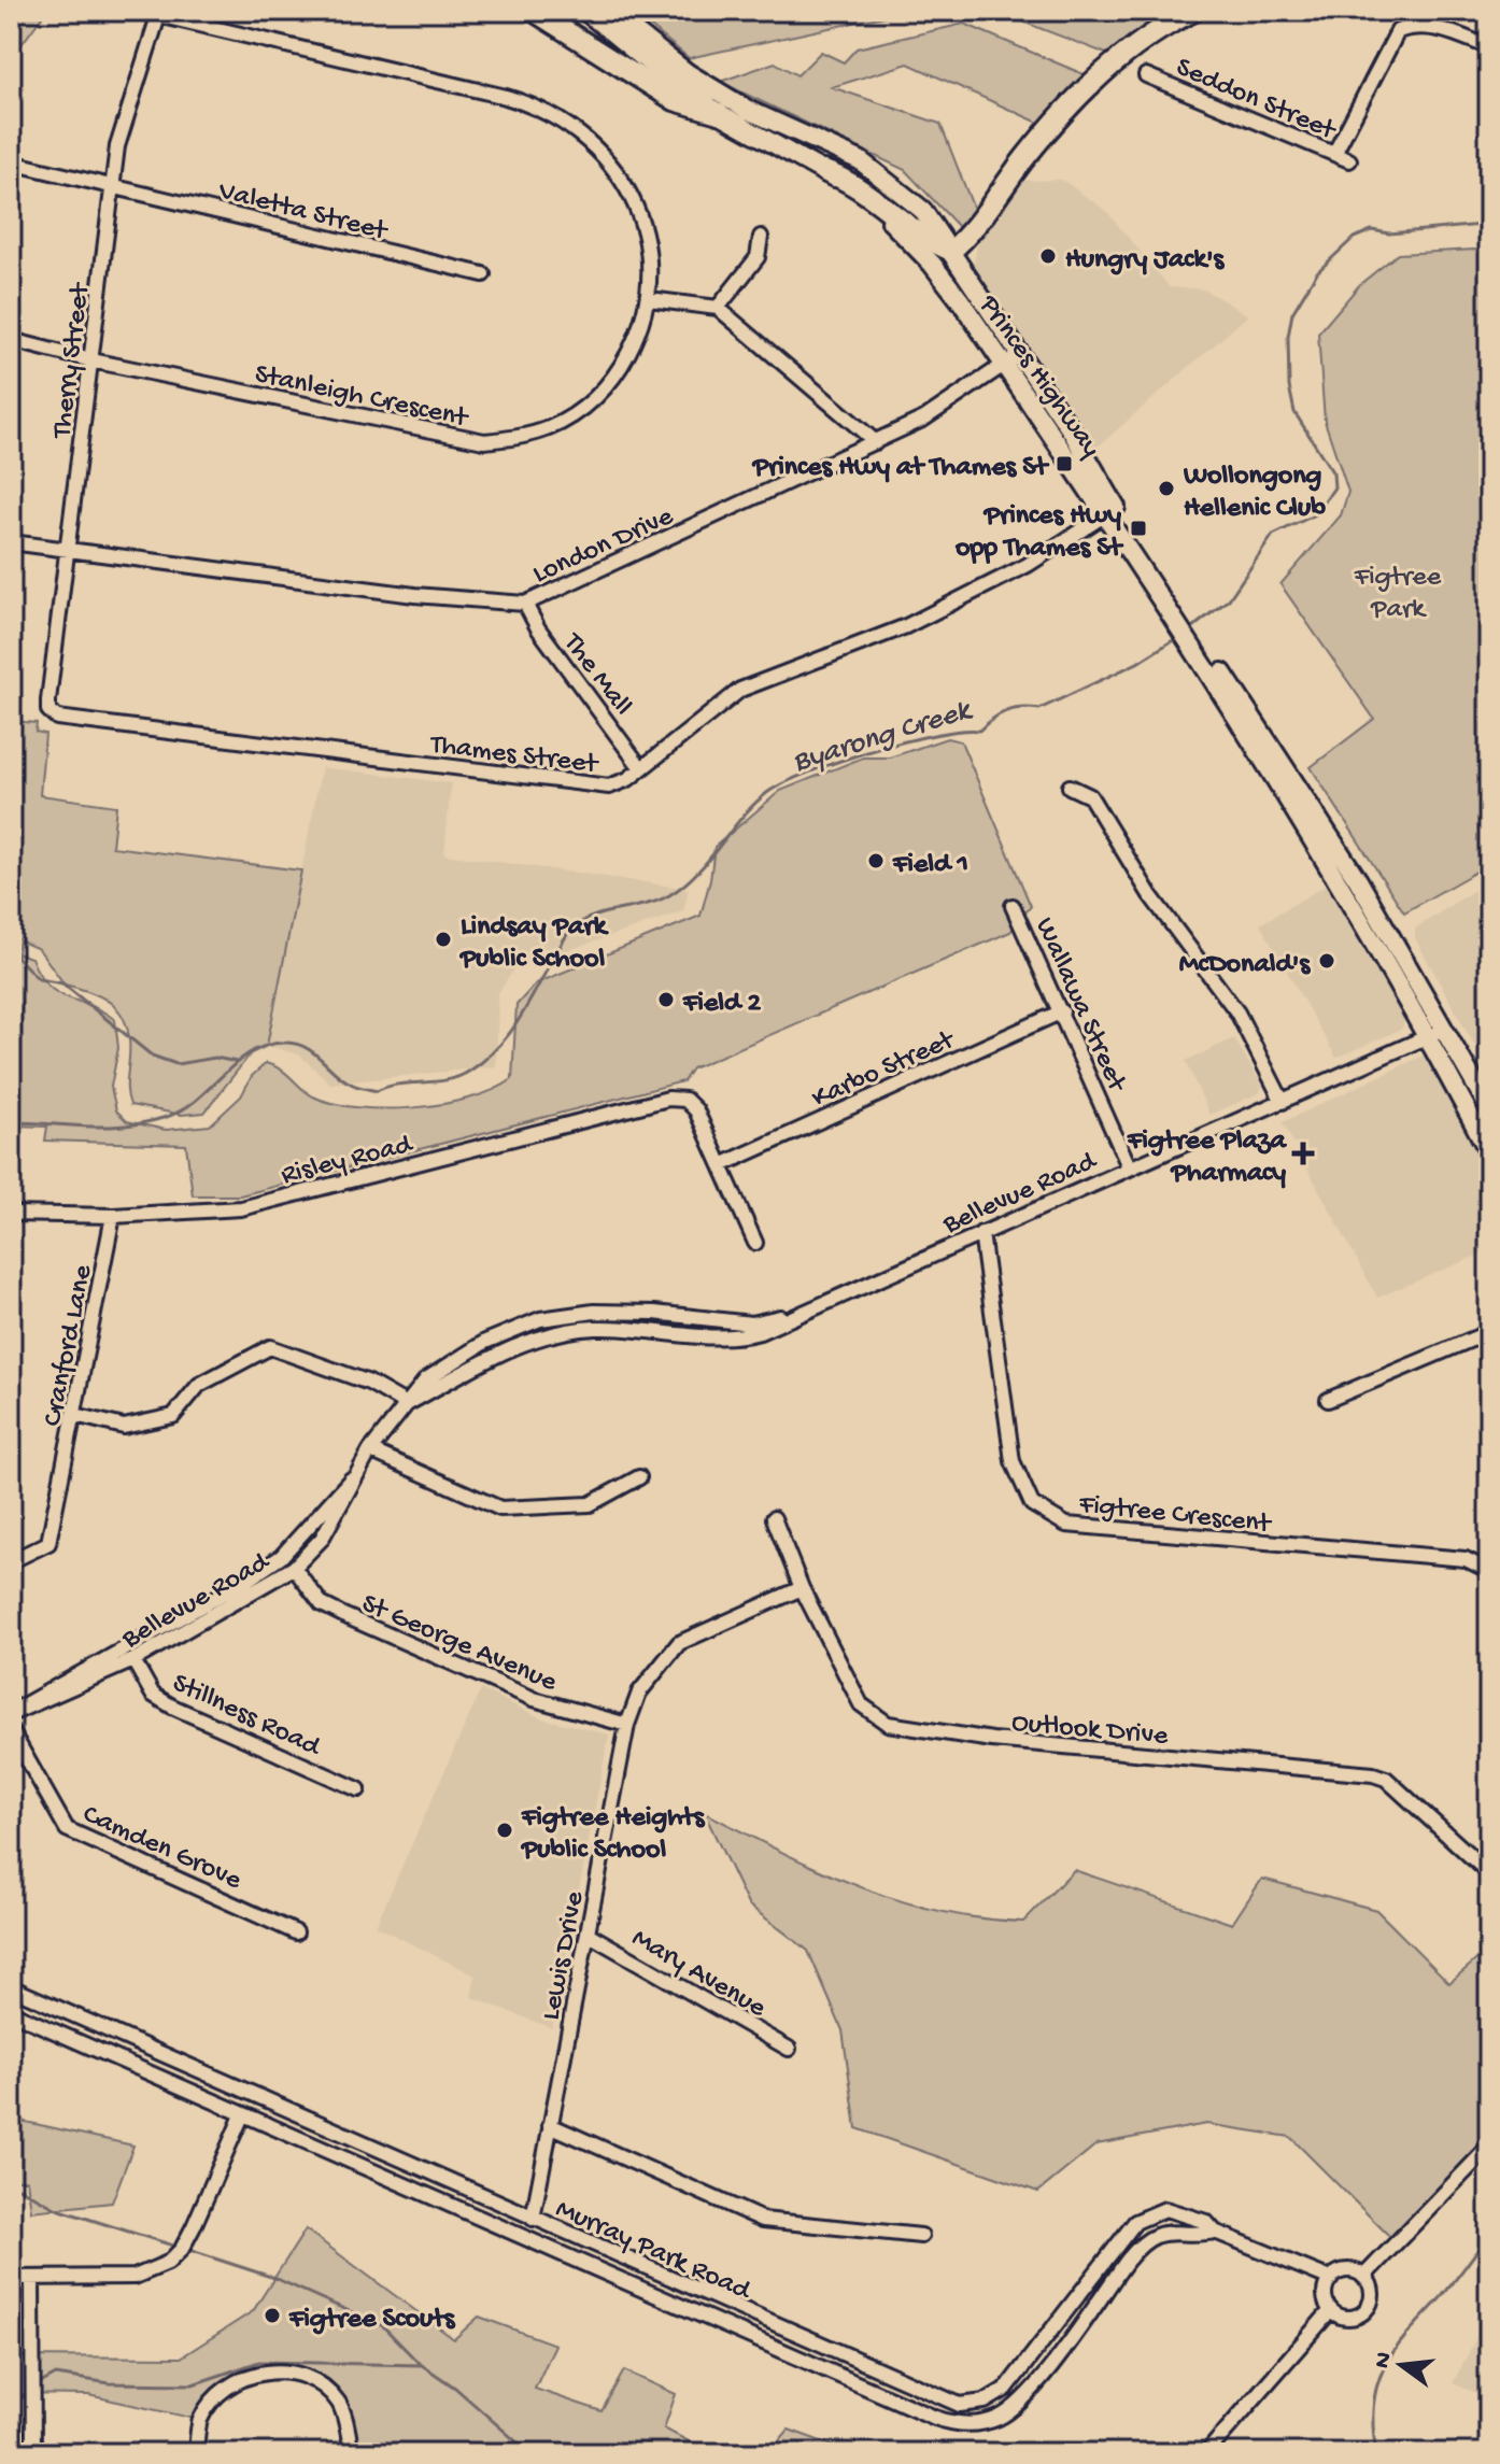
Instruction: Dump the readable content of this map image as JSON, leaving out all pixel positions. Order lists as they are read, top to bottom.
{
  "streets": {
    "main road": ["Princes Highway"],
    "street": [
      "Seddon Street",
      "Valetta Street",
      "Therry Street",
      "Stanleigh Crescent",
      "London Drive",
      "The Mall",
      "Thames Street",
      "Wallawa Street",
      "Karbo Street",
      "Risley Road",
      "Bellevue Road",
      "Cranford Lane",
      "Figtree Crescent",
      "St George Avenue",
      "Stillness Road",
      "Outlook Drive",
      "Camden Grove",
      "Lewis Drive",
      "Mary Avenue",
      "Murray Park Road"
    ]
  },
  "crossings": [
    ["Valetta Street", "Therry Street"],
    ["Therry Street", "Stanleigh Crescent"],
    ["Therry Street", "London Drive"],
    ["Therry Street", "Thames Street"],
    ["Princes Highway", "London Drive"],
    ["Princes Highway", "Thames Street"],
    ["Princes Highway", "Bellevue Road"],
    ["London Drive", "The Mall"],
    ["The Mall", "Thames Street"],
    ["Wallawa Street", "Karbo Street"],
    ["Wallawa Street", "Bellevue Road"],
    ["Karbo Street", "Risley Road"],
    ["Risley Road", "Cranford Lane"],
    ["Bellevue Road", "Figtree Crescent"],
    ["Bellevue Road", "St George Avenue"],
    ["Bellevue Road", "Stillness Road"],
    ["St George Avenue", "Lewis Drive"],
    ["Outlook Drive", "Lewis Drive"],
    ["Lewis Drive", "Mary Avenue"],
    ["Lewis Drive", "Murray Park Road"]
  ],
  "water": ["Byarong Creek"],
  "parks": ["Figtree Park"],
  "places": {
    "other": [
      "Hungry Jack's",
      "Wollongong Hellenic Club",
      "Field 1",
      "Lindsay Park Public School",
      "McDonald's",
      "Field 2",
      "Figtree Heights Public School",
      "Figtree Scouts"
    ],
    "transit": ["Princes Hwy at Thames St", "Princes Hwy opp Thames St"],
    "health": ["Figtree Plaza Pharmacy"]
  },
  "north": "left"
}
